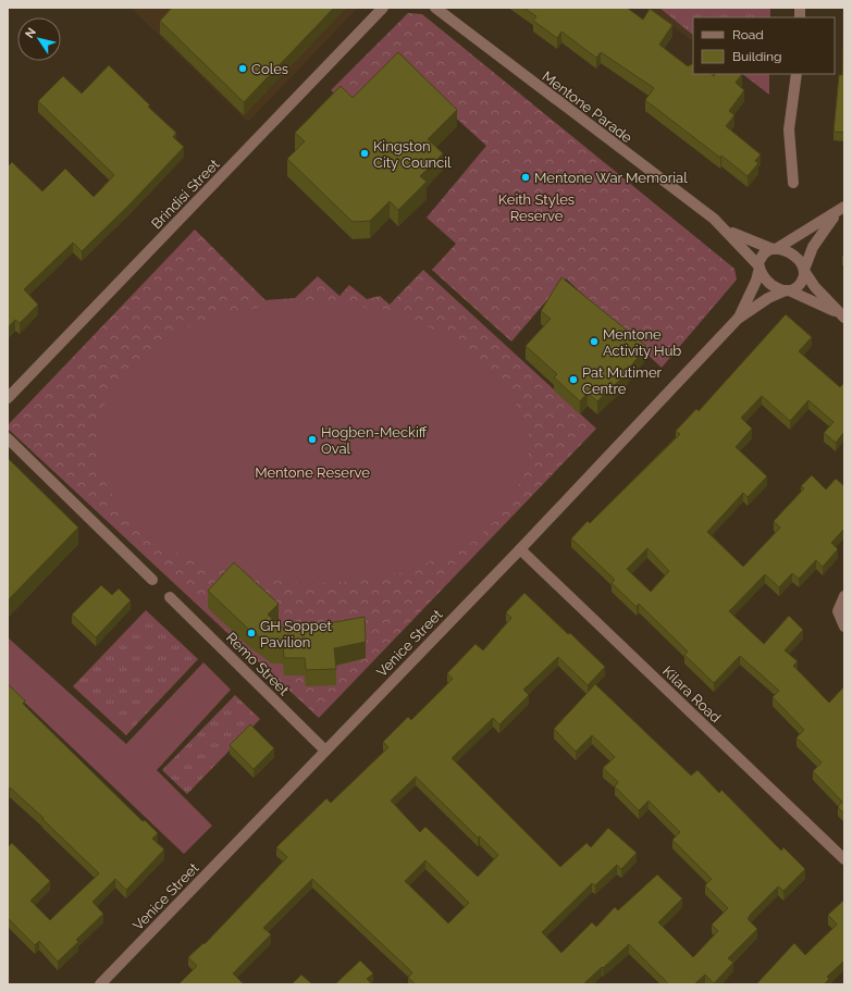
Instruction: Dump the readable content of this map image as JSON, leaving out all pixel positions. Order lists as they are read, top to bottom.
{
  "streets": {
    "street": [
      "Mentone Parade",
      "Brindisi Street",
      "Venice Street",
      "Remo Street",
      "Kilara Road"
    ]
  },
  "crossings": [
    ["Mentone Parade", "Venice Street"],
    ["Venice Street", "Remo Street"],
    ["Venice Street", "Kilara Road"]
  ],
  "parks": ["Keith Styles Reserve", "Mentone Reserve"],
  "places": [
    "Coles",
    "Kingston City Council",
    "Mentone War Memorial",
    "Mentone Activity Hub",
    "Pat Mutimer Centre",
    "Hogben-Meckiff Oval",
    "GH Soppet Pavilion"
  ],
  "legend": ["Road", "Building"],
  "north": "top left"
}
